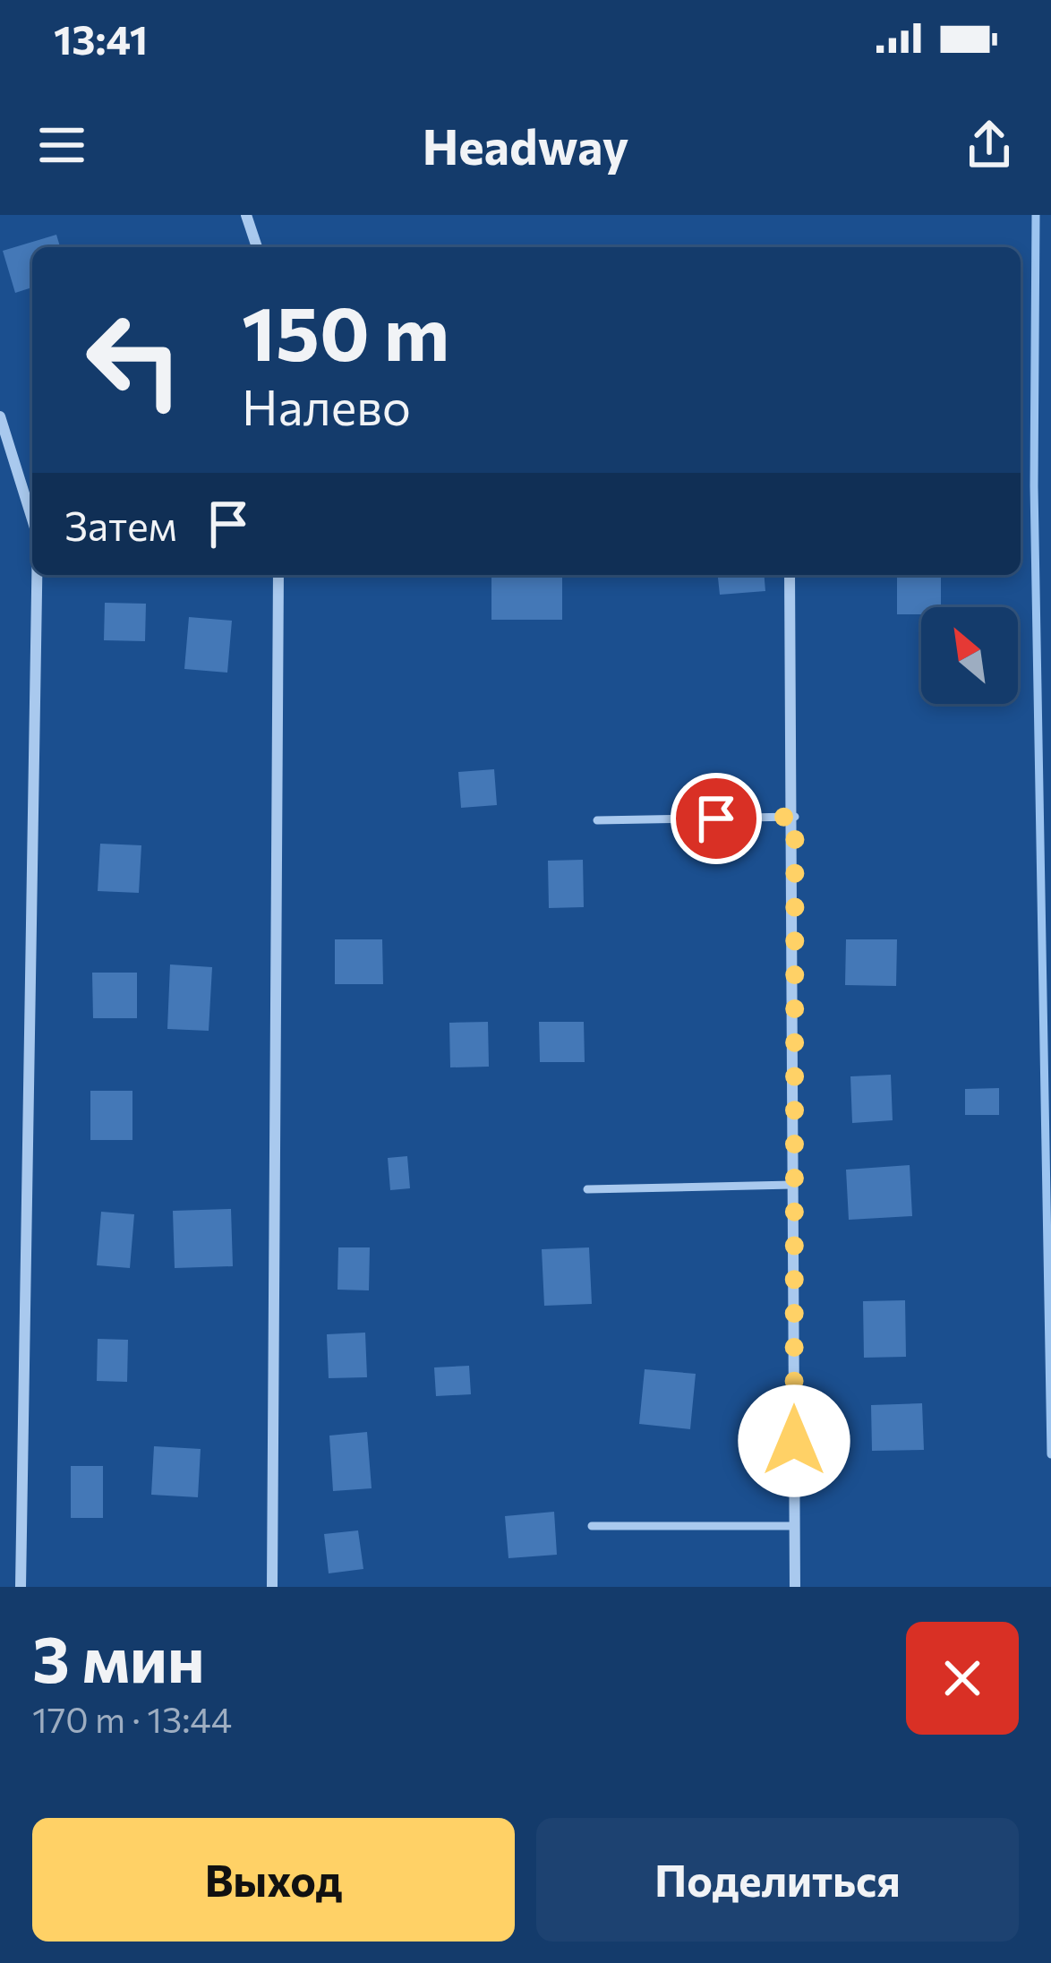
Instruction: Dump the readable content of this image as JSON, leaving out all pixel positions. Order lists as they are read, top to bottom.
{
  "north": "top left",
  "page": {
    "status": "13:41",
    "header": "Headway",
    "turn": ["150 m", "Налево"],
    "then": "Затем",
    "heading": ["3 мин", "170 m · 13:44"],
    "buttons": ["Выход", "Поделиться"]
  }
}
